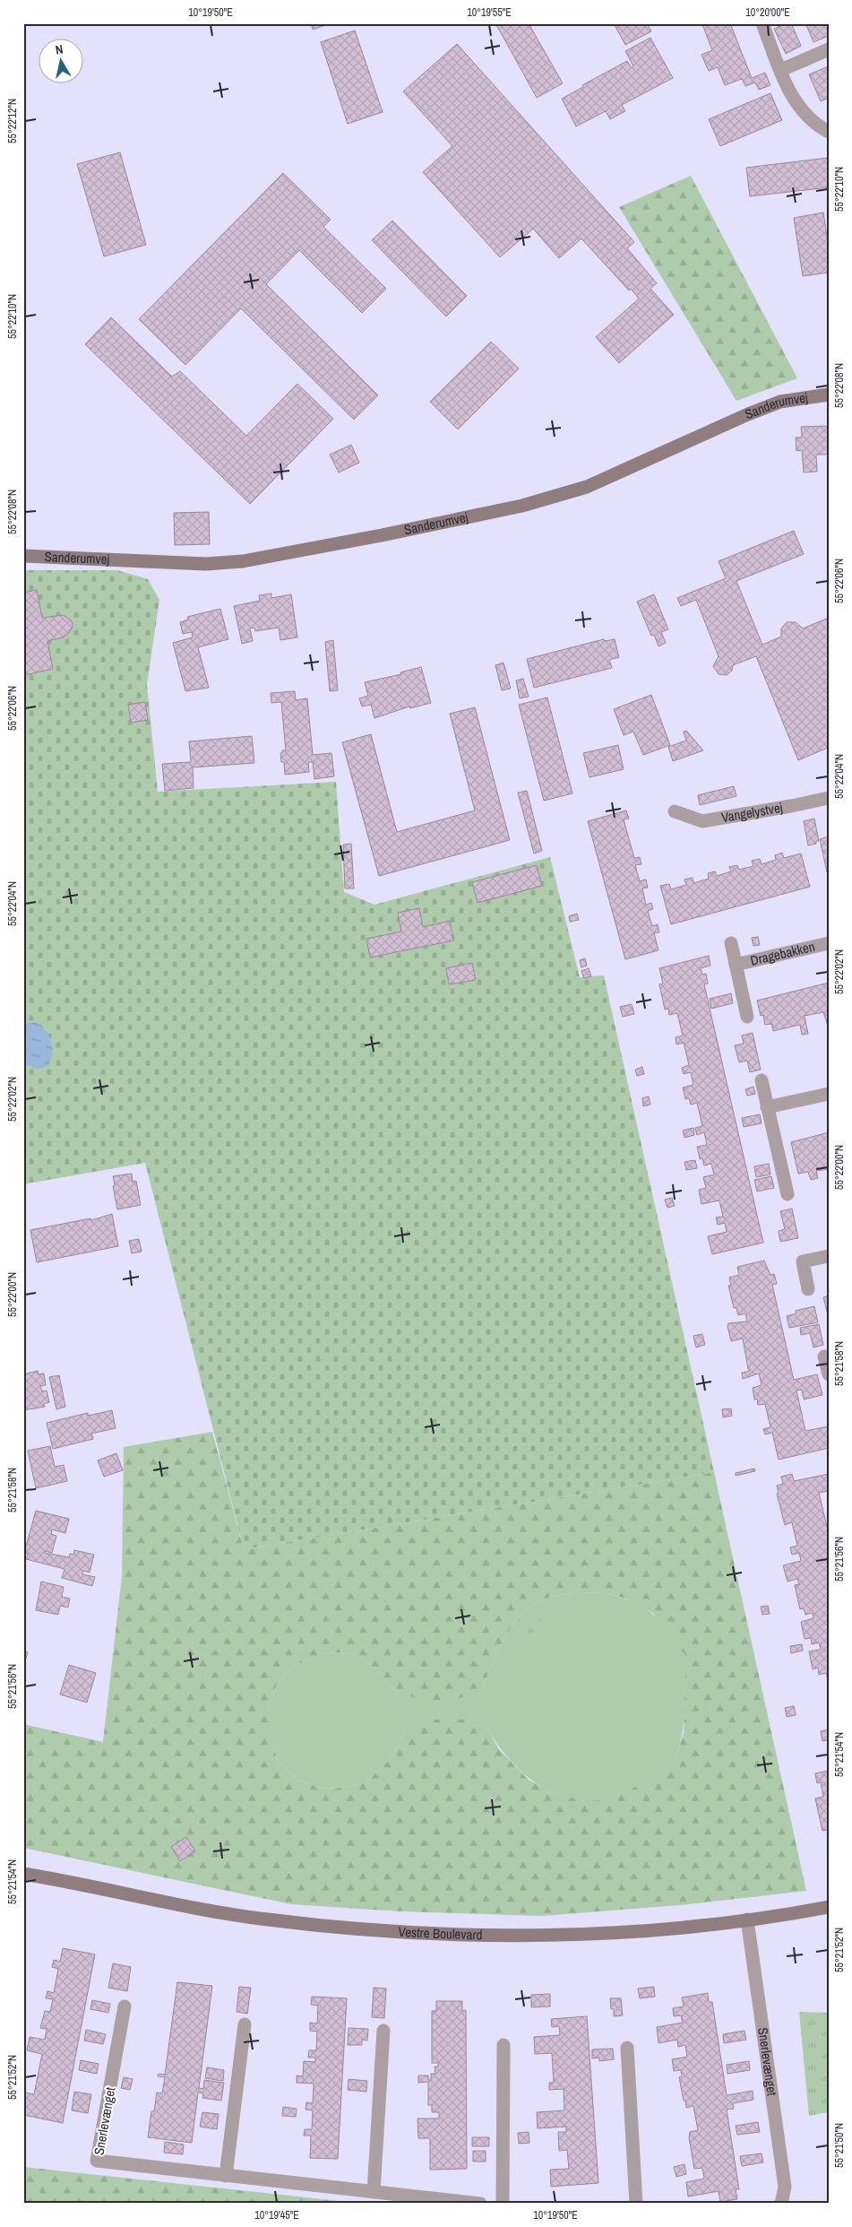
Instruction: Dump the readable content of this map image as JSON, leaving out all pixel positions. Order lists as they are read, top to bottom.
{
  "streets": {
    "street": [
      "Sanderumvej",
      "Vangelystvej",
      "Dragebakken",
      "Vestre Boulevard",
      "Snerlevænget"
    ]
  },
  "crossings": [
    ["Vestre Boulevard", "Snerlevænget"]
  ],
  "north": "top",
  "coordinates": [
    "10°19'50\"E",
    "10°19'55\"E",
    "10°20'00\"E",
    "55°22'12\"N",
    "55°22'10\"N",
    "55°22'08\"N",
    "55°22'06\"N",
    "55°22'04\"N",
    "55°22'02\"N",
    "55°22'00\"N",
    "55°21'58\"N",
    "55°21'56\"N",
    "55°21'54\"N",
    "55°21'52\"N",
    "55°21'50\"N",
    "10°19'45\"E"
  ]
}
